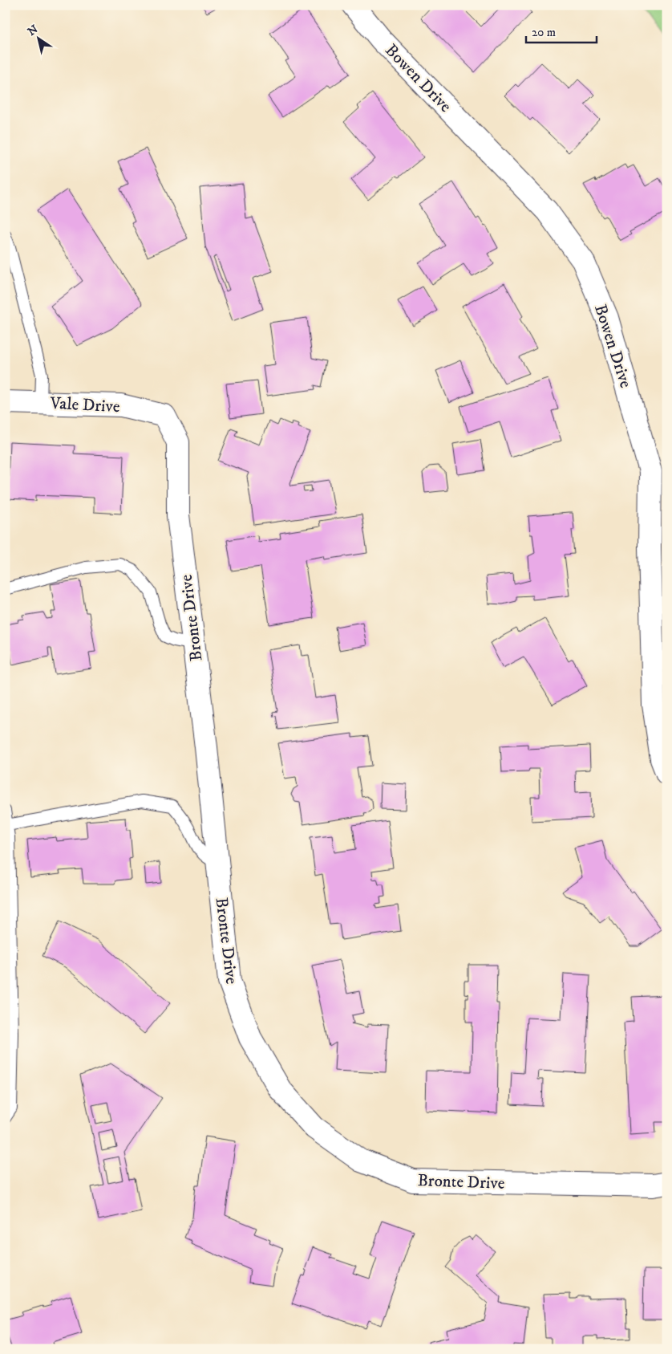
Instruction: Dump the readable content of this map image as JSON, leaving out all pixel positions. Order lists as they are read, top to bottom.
{
  "streets": {
    "street": ["Bowen Drive", "Vale Drive", "Bronte Drive"]
  },
  "crossings": [
    ["Vale Drive", "Bronte Drive"]
  ],
  "scale_bar": "20 m",
  "north": "top left"
}
